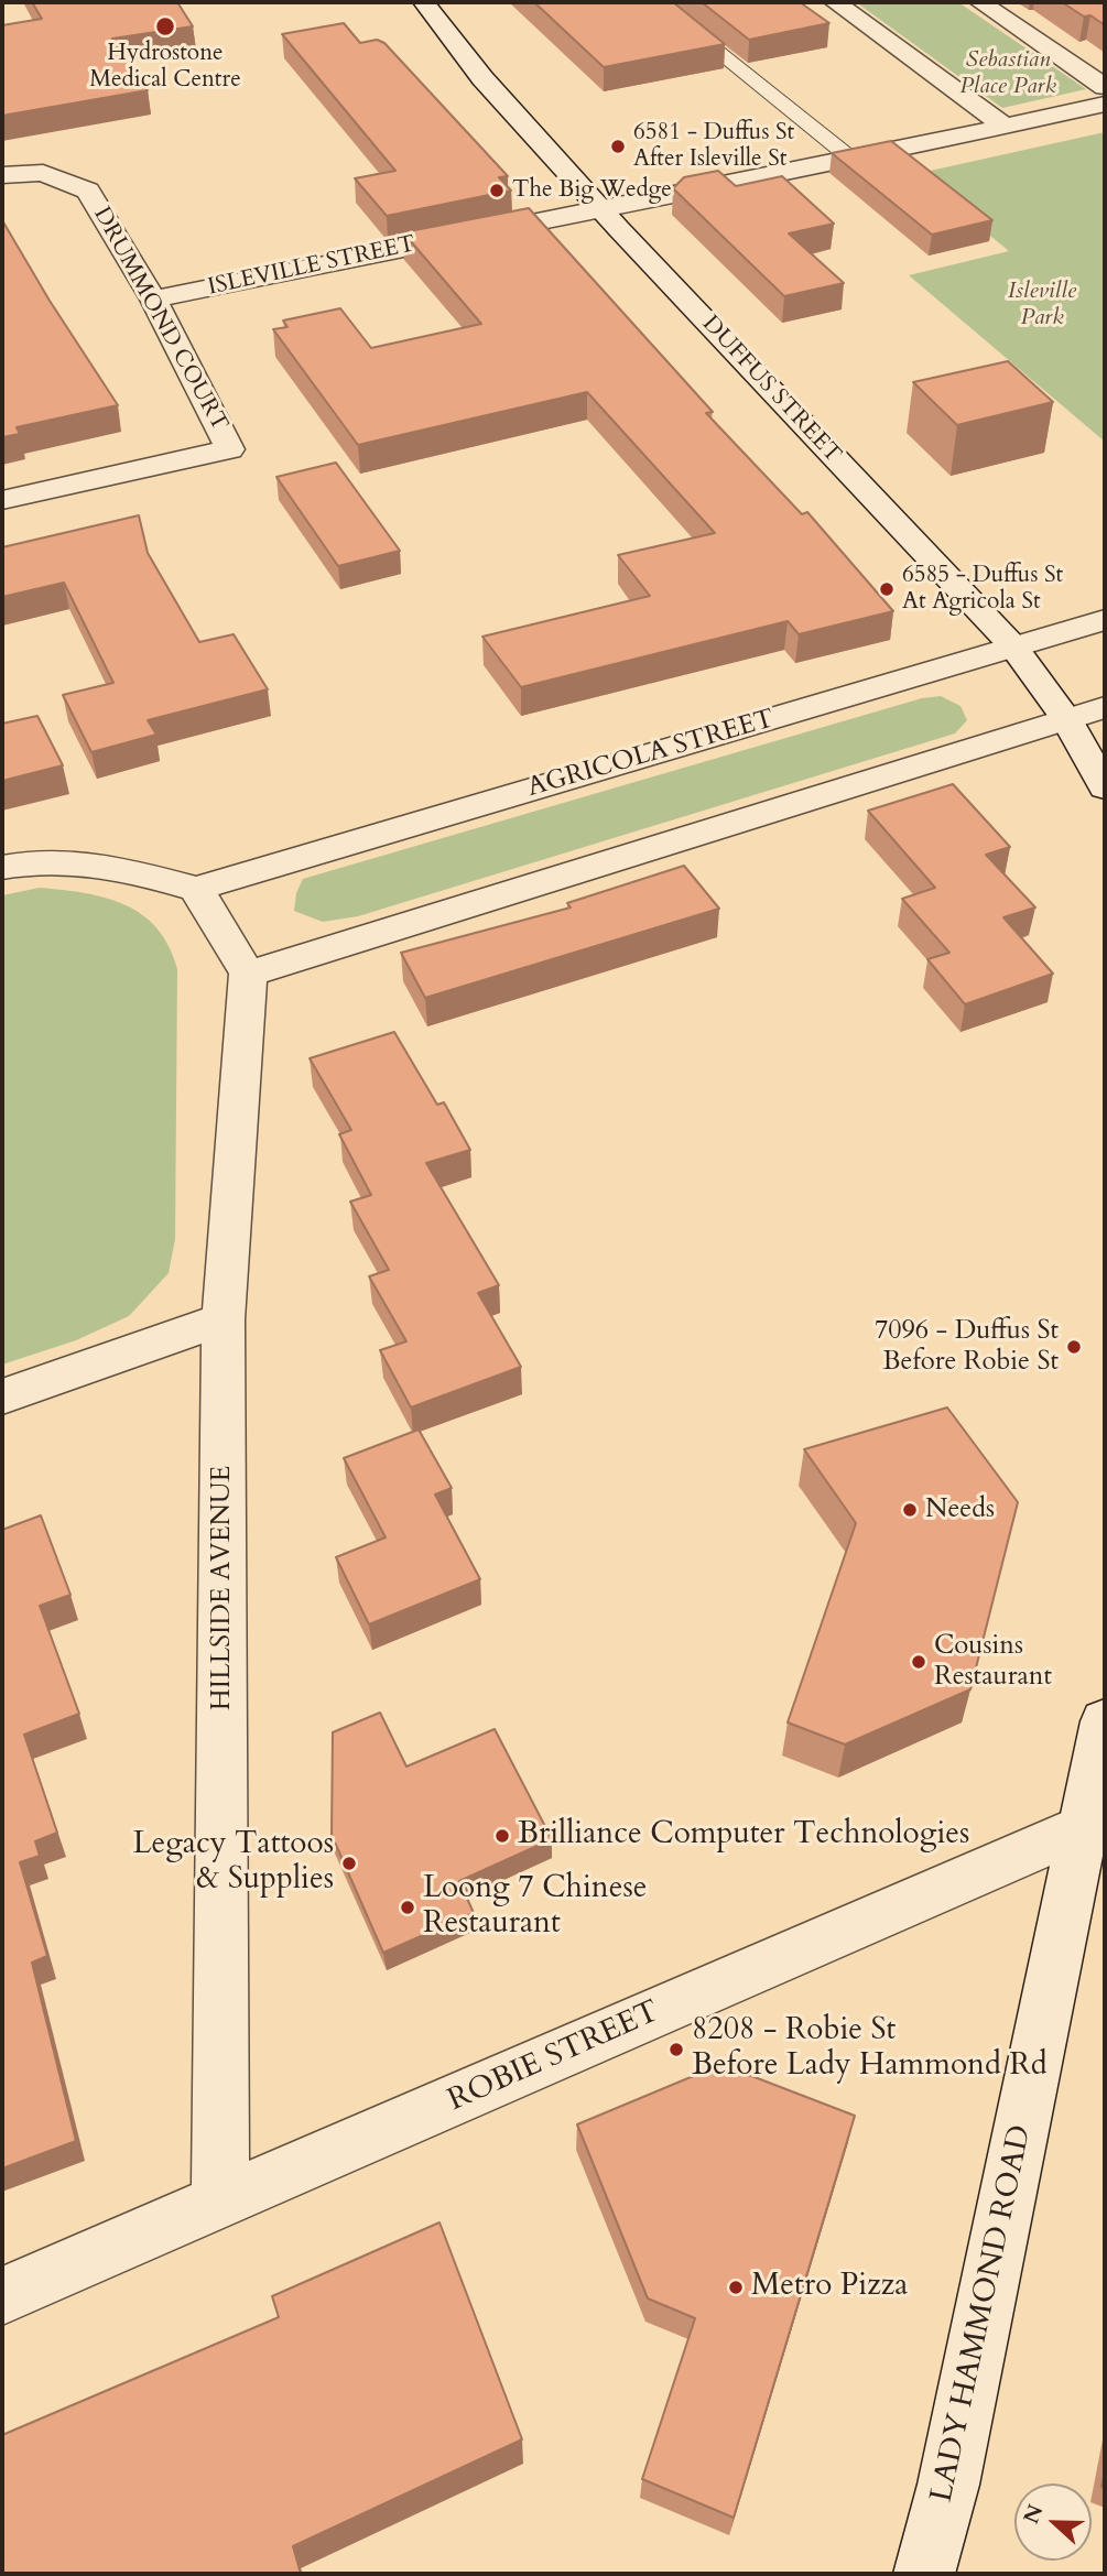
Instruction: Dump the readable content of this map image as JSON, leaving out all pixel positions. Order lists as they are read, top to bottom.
{
  "streets": {
    "street": [
      "ISLEVILLE STREET",
      "DRUMMOND COURT",
      "DUFFUS STREET",
      "AGRICOLA STREET",
      "HILLSIDE AVENUE",
      "ROBIE STREET",
      "LADY HAMMOND ROAD"
    ]
  },
  "crossings": [
    ["ISLEVILLE STREET", "DRUMMOND COURT"],
    ["ISLEVILLE STREET", "DUFFUS STREET"],
    ["DUFFUS STREET", "AGRICOLA STREET"],
    ["HILLSIDE AVENUE", "ROBIE STREET"],
    ["ROBIE STREET", "LADY HAMMOND ROAD"]
  ],
  "parks": ["Sebastian Place Park", "Isleville Park"],
  "places": [
    "Hydrostone Medical Centre",
    "6581 - Duffus St After Isleville St",
    "The Big Wedge",
    "6585 - Duffus St At Agricola St",
    "7096 - Duffus St Before Robie St",
    "Needs",
    "Cousins Restaurant",
    "Brilliance Computer Technologies",
    "Legacy Tattoos & Supplies",
    "Loong 7 Chinese Restaurant",
    "8208 - Robie St Before Lady Hammond Rd",
    "Metro Pizza"
  ],
  "north": "left"
}
